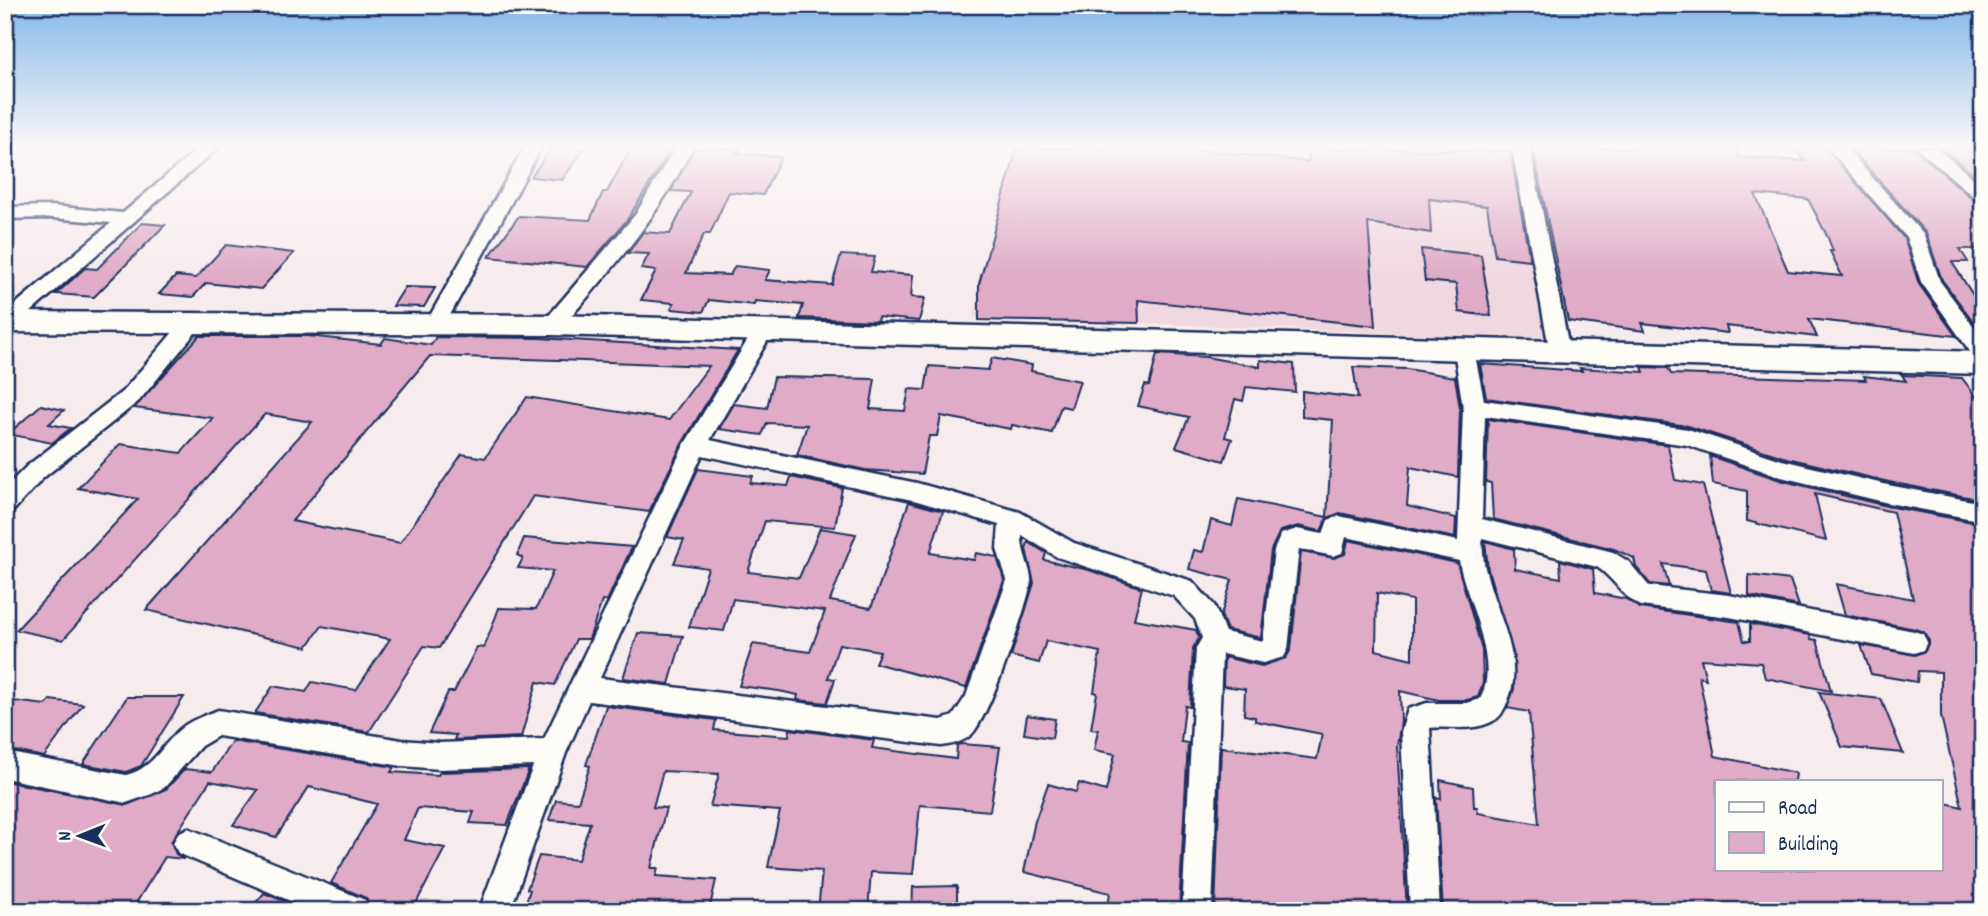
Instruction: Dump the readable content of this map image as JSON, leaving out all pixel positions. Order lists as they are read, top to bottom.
{
  "legend": ["Road", "Building"],
  "north": "left"
}
